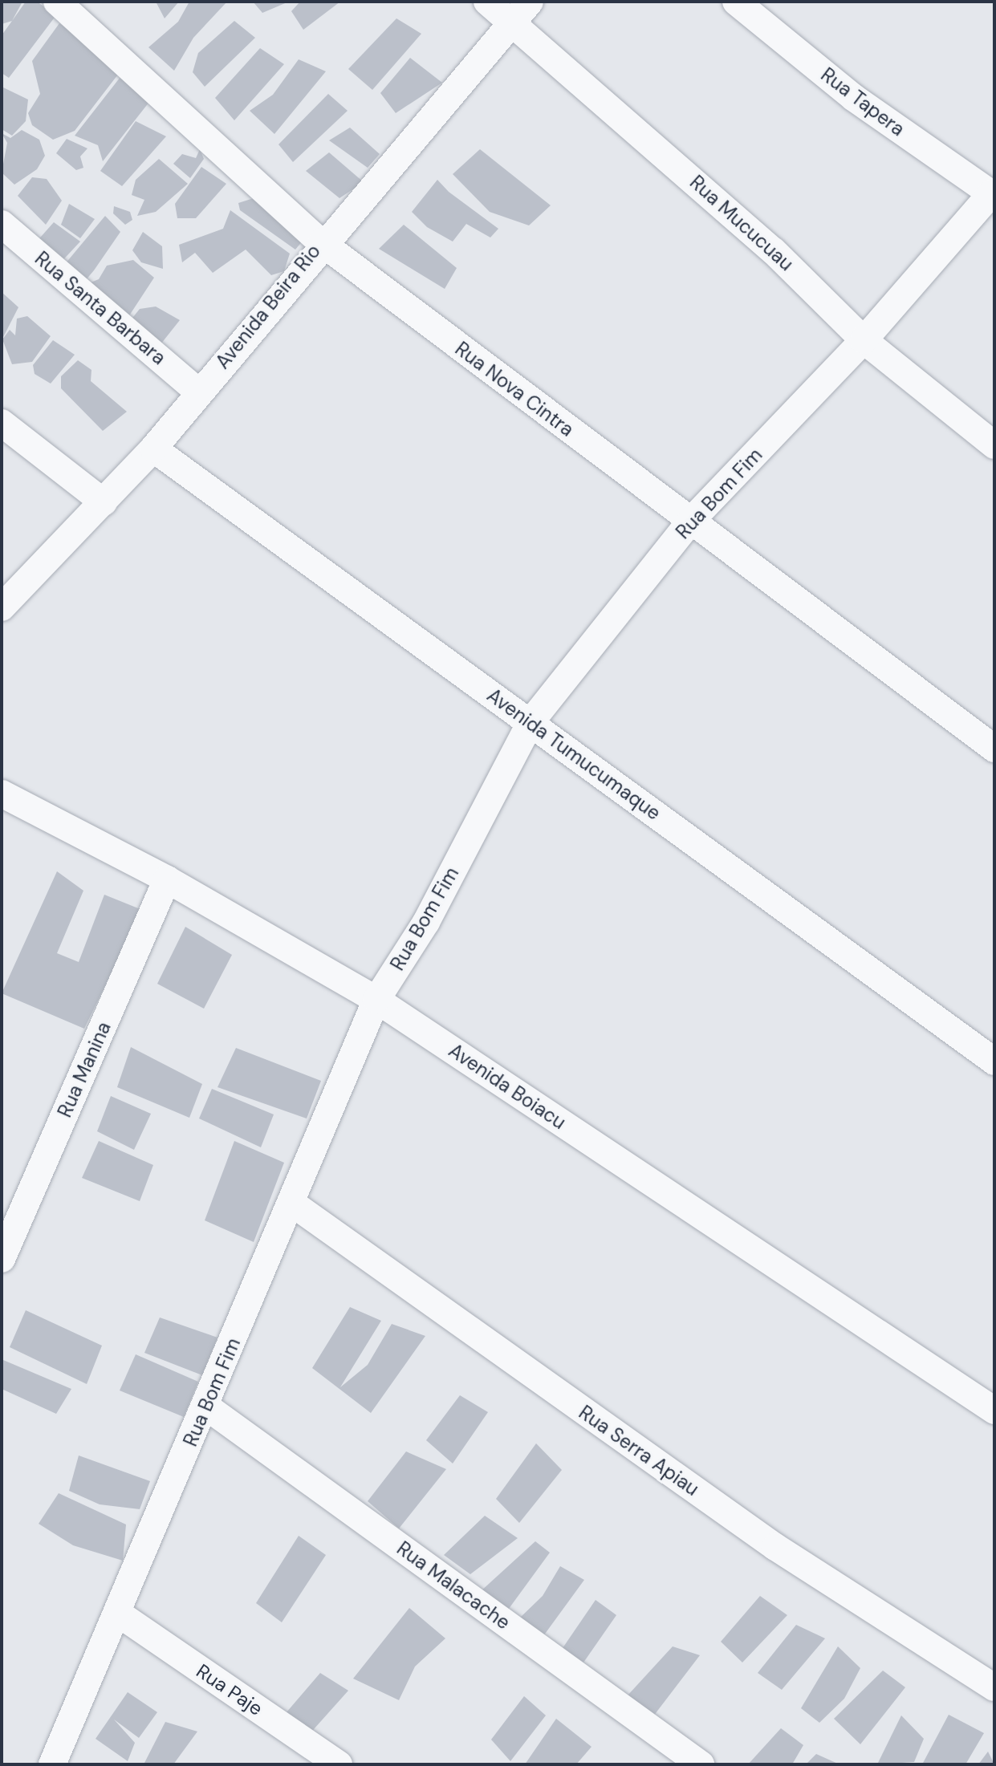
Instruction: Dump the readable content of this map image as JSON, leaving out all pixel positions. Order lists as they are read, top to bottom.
{
  "streets": {
    "street": [
      "Rua Tapera",
      "Rua Mucucuau",
      "Avenida Beira Rio",
      "Rua Santa Barbara",
      "Rua Nova Cintra",
      "Rua Bom Fim",
      "Avenida Tumucumaque",
      "Rua Manina",
      "Avenida Boiacu",
      "Rua Serra Apiau",
      "Rua Malacache",
      "Rua Paje"
    ]
  },
  "crossings": [
    ["Rua Tapera", "Rua Bom Fim"],
    ["Rua Mucucuau", "Avenida Beira Rio"],
    ["Rua Mucucuau", "Rua Bom Fim"],
    ["Avenida Beira Rio", "Rua Santa Barbara"],
    ["Avenida Beira Rio", "Rua Nova Cintra"],
    ["Avenida Beira Rio", "Avenida Tumucumaque"],
    ["Rua Nova Cintra", "Rua Bom Fim"],
    ["Rua Bom Fim", "Avenida Tumucumaque"],
    ["Rua Bom Fim", "Avenida Boiacu"],
    ["Rua Bom Fim", "Rua Serra Apiau"],
    ["Rua Bom Fim", "Rua Malacache"],
    ["Rua Bom Fim", "Rua Paje"],
    ["Rua Manina", "Avenida Boiacu"]
  ]
}
